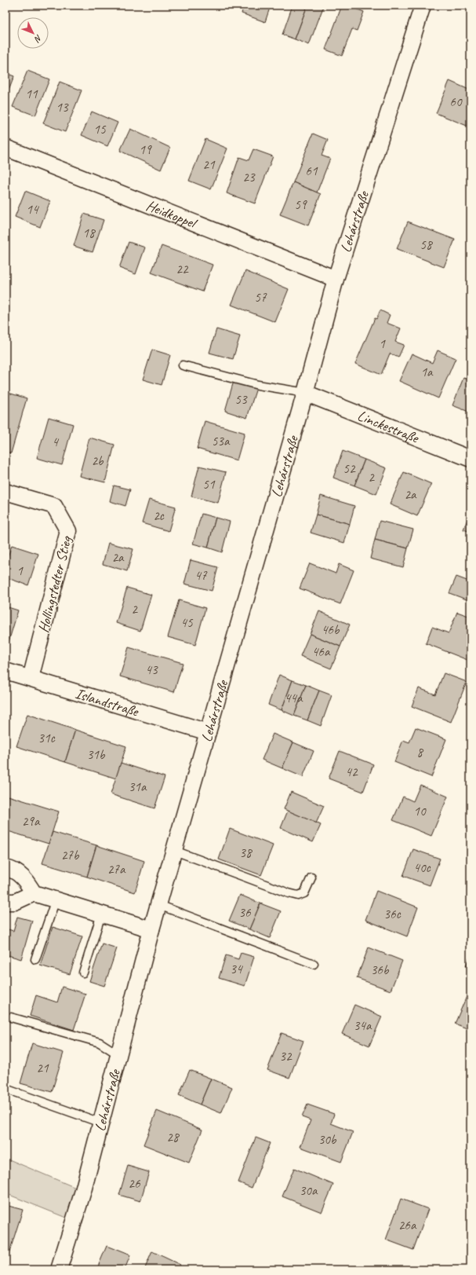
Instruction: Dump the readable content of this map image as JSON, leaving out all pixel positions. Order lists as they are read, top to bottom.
{
  "streets": {
    "street": [
      "Heidkoppel",
      "Lehárstraße",
      "Linckestraße",
      "Hollingstedter Stieg",
      "Islandstraße"
    ]
  },
  "crossings": [
    ["Heidkoppel", "Lehárstraße"],
    ["Lehárstraße", "Linckestraße"],
    ["Lehárstraße", "Islandstraße"],
    ["Hollingstedter Stieg", "Islandstraße"]
  ],
  "house_numbers": [
    "11",
    "60",
    "13",
    "15",
    "19",
    "21",
    "61",
    "23",
    "59",
    "14",
    "18",
    "58",
    "22",
    "57",
    "1",
    "1a",
    "53",
    "53a",
    "4",
    "2b",
    "52",
    "2",
    "51",
    "2a",
    "2c",
    "2a",
    "1",
    "47",
    "2",
    "45",
    "46b",
    "46a",
    "43",
    "44a",
    "31c",
    "8",
    "31b",
    "42",
    "31a",
    "10",
    "29a",
    "38",
    "27b",
    "40c",
    "27a",
    "36",
    "36c",
    "34",
    "36b",
    "34a",
    "32",
    "21",
    "28",
    "30b",
    "26",
    "30a",
    "26a"
  ],
  "north": "bottom right"
}
